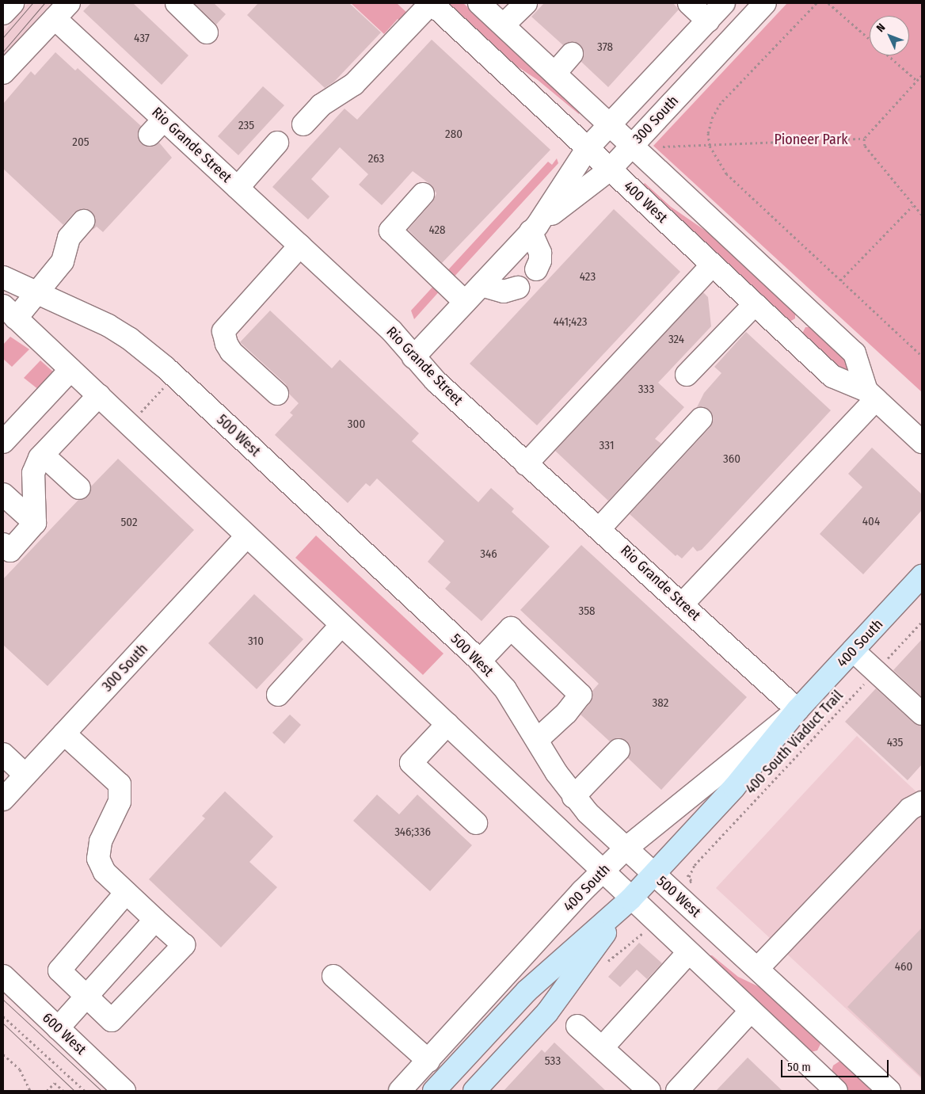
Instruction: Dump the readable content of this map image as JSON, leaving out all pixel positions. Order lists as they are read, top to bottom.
{
  "streets": {
    "main road": ["400 South"],
    "street": [
      "300 South",
      "Rio Grande Street",
      "400 West",
      "500 West",
      "600 West"
    ],
    "path": ["400 South Viaduct Trail"]
  },
  "crossings": [
    ["300 South", "Rio Grande Street"],
    ["300 South", "400 West"],
    ["Rio Grande Street", "400 South"],
    ["500 West", "400 South"]
  ],
  "parks": ["Pioneer Park"],
  "house_numbers": [
    "437",
    "378",
    "235",
    "280",
    "205",
    "263",
    "428",
    "423",
    "441;423",
    "324",
    "333",
    "300",
    "331",
    "360",
    "404",
    "502",
    "346",
    "358",
    "310",
    "382",
    "435",
    "346;336",
    "460",
    "533"
  ],
  "scale_bar": "50 m",
  "north": "top left"
}
